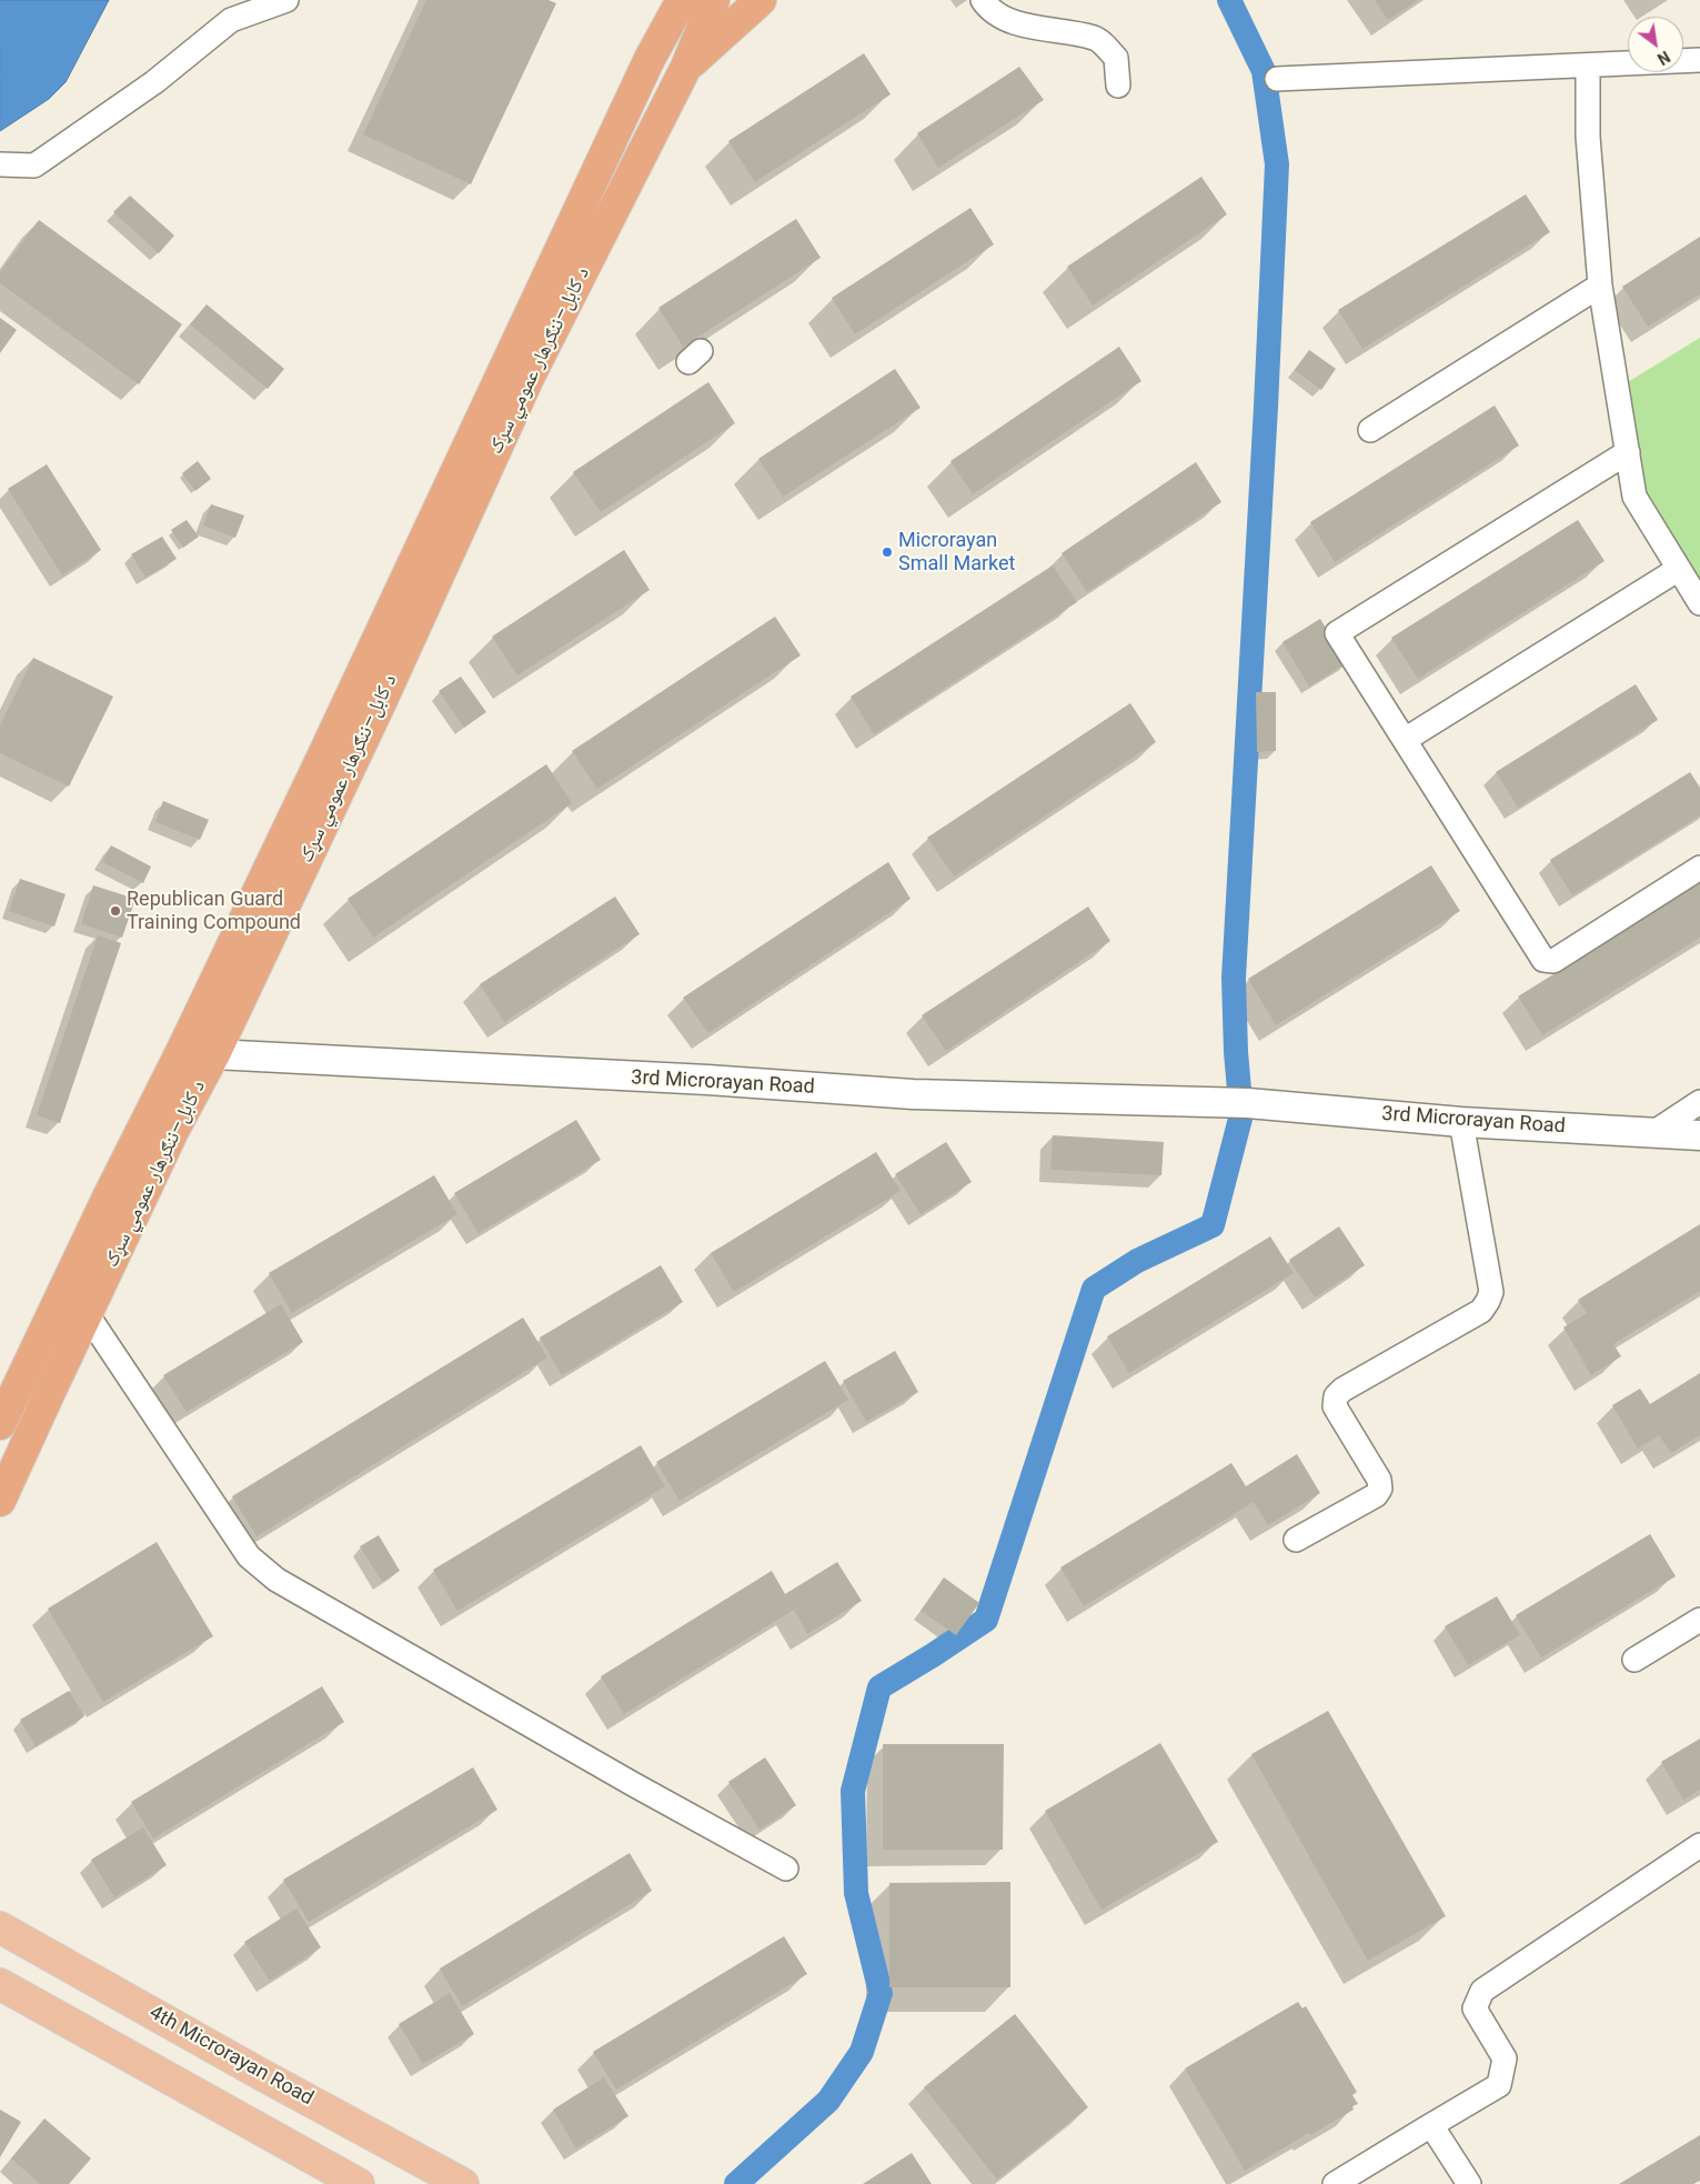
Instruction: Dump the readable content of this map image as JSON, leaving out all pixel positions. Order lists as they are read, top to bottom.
{
  "streets": {
    "highway": ["د کابل–ننګرهار عمومي سړک"],
    "main road": ["4th Microrayan Road"],
    "street": ["3rd Microrayan Road"]
  },
  "crossings": [
    ["د کابل–ننګرهار عمومي سړک", "3rd Microrayan Road"]
  ],
  "places": ["Microrayan Small Market", "Republican Guard Training Compound"],
  "north": "bottom right"
}
